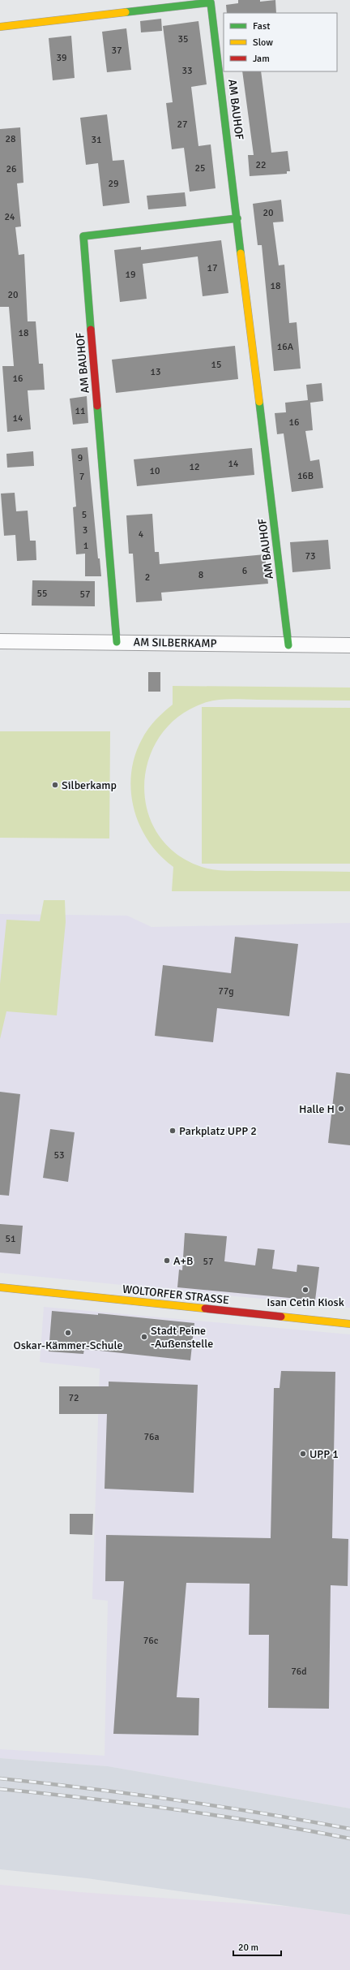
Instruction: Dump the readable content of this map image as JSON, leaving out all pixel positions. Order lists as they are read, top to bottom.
{
  "streets": {
    "street": ["AM BAUHOF", "AM SILBERKAMP", "WOLTORFER STRASSE"]
  },
  "crossings": [
    ["AM BAUHOF", "AM SILBERKAMP"]
  ],
  "places": [
    "Silberkamp",
    "Halle H",
    "Parkplatz UPP 2",
    "A+B",
    "Isan Cetin Kiosk",
    "Oskar-Kämmer-Schule",
    "Stadt Peine -Außenstelle",
    "UPP 1"
  ],
  "house_numbers": [
    "35",
    "37",
    "39",
    "33",
    "27",
    "28",
    "31",
    "22",
    "25",
    "26",
    "29",
    "20",
    "24",
    "17",
    "19",
    "18",
    "20",
    "18",
    "16A",
    "15",
    "13",
    "16",
    "11",
    "14",
    "16",
    "9",
    "14",
    "12",
    "10",
    "16B",
    "7",
    "5",
    "3",
    "4",
    "1",
    "73",
    "6",
    "8",
    "2",
    "55",
    "57",
    "77g",
    "53",
    "51",
    "57",
    "72",
    "76a",
    "76c",
    "76d"
  ],
  "legend": ["Fast", "Slow", "Jam"],
  "scale_bar": "20 m"
}
